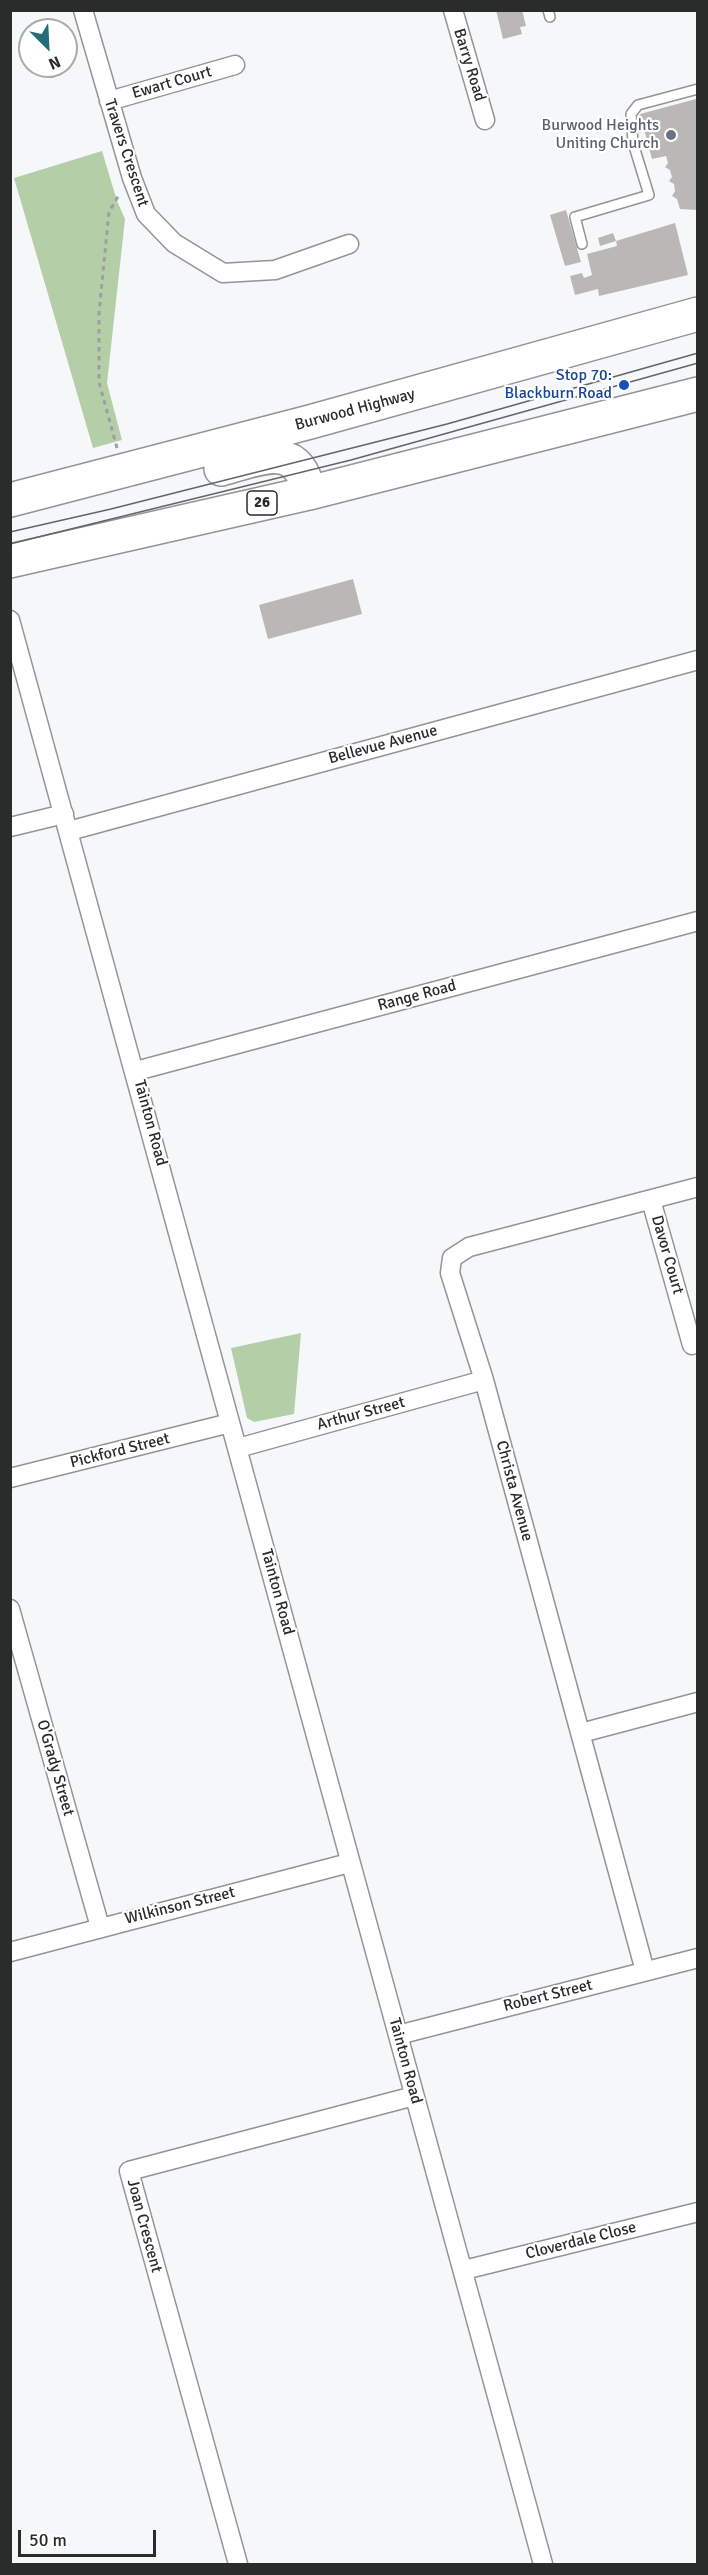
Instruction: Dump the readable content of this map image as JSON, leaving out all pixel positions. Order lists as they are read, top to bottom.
{
  "streets": {
    "highway": ["Burwood Highway", "26"],
    "street": [
      "Barry Road",
      "Ewart Court",
      "Travers Crescent",
      "Bellevue Avenue",
      "Range Road",
      "Tainton Road",
      "Davor Court",
      "Arthur Street",
      "Pickford Street",
      "Christa Avenue",
      "O'Grady Street",
      "Wilkinson Street",
      "Robert Street",
      "Joan Crescent",
      "Cloverdale Close"
    ]
  },
  "crossings": [
    ["Ewart Court", "Travers Crescent"],
    ["Bellevue Avenue", "Tainton Road"],
    ["Range Road", "Tainton Road"],
    ["Tainton Road", "Arthur Street"],
    ["Tainton Road", "Pickford Street"],
    ["Tainton Road", "Wilkinson Street"],
    ["Tainton Road", "Robert Street"],
    ["Tainton Road", "Joan Crescent"],
    ["Tainton Road", "Cloverdale Close"],
    ["Davor Court", "Christa Avenue"],
    ["Arthur Street", "Christa Avenue"],
    ["Christa Avenue", "Robert Street"],
    ["O'Grady Street", "Wilkinson Street"]
  ],
  "places": ["Burwood Heights Uniting Church", "Stop 70: Blackburn Road"],
  "scale_bar": "50 m",
  "north": "bottom right"
}
